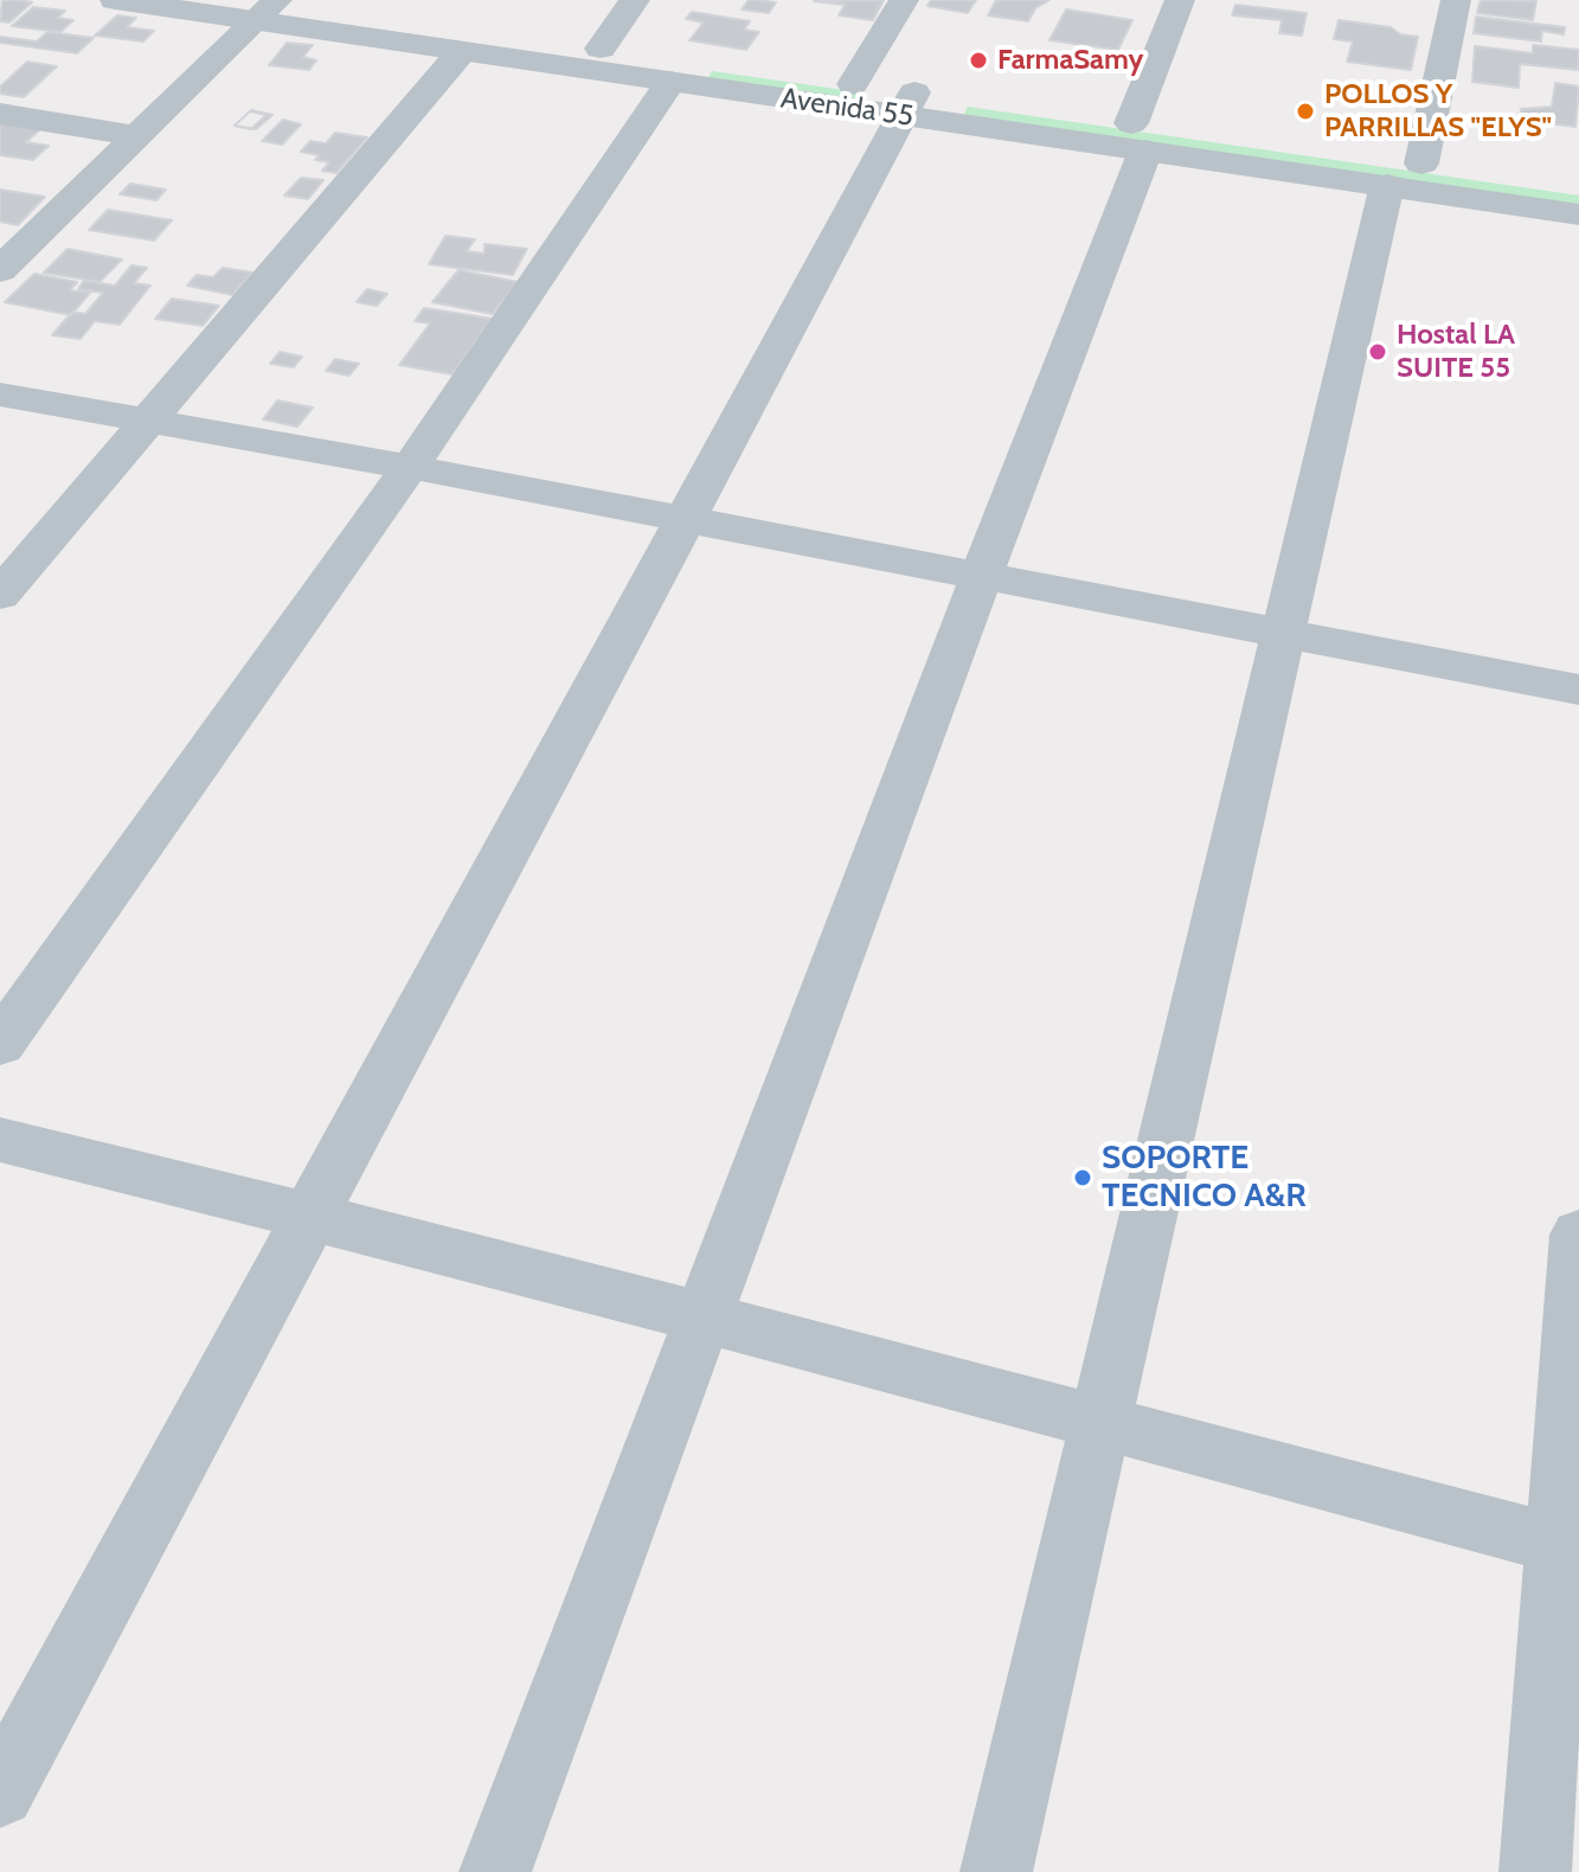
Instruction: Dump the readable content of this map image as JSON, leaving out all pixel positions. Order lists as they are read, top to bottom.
{
  "streets": {
    "street": ["Avenida 55"]
  },
  "places": [
    "FarmaSamy",
    "POLLOS Y PARRILLAS \"ELYS\"",
    "Hostal LA SUITE 55",
    "SOPORTE TECNICO A&R"
  ]
}
